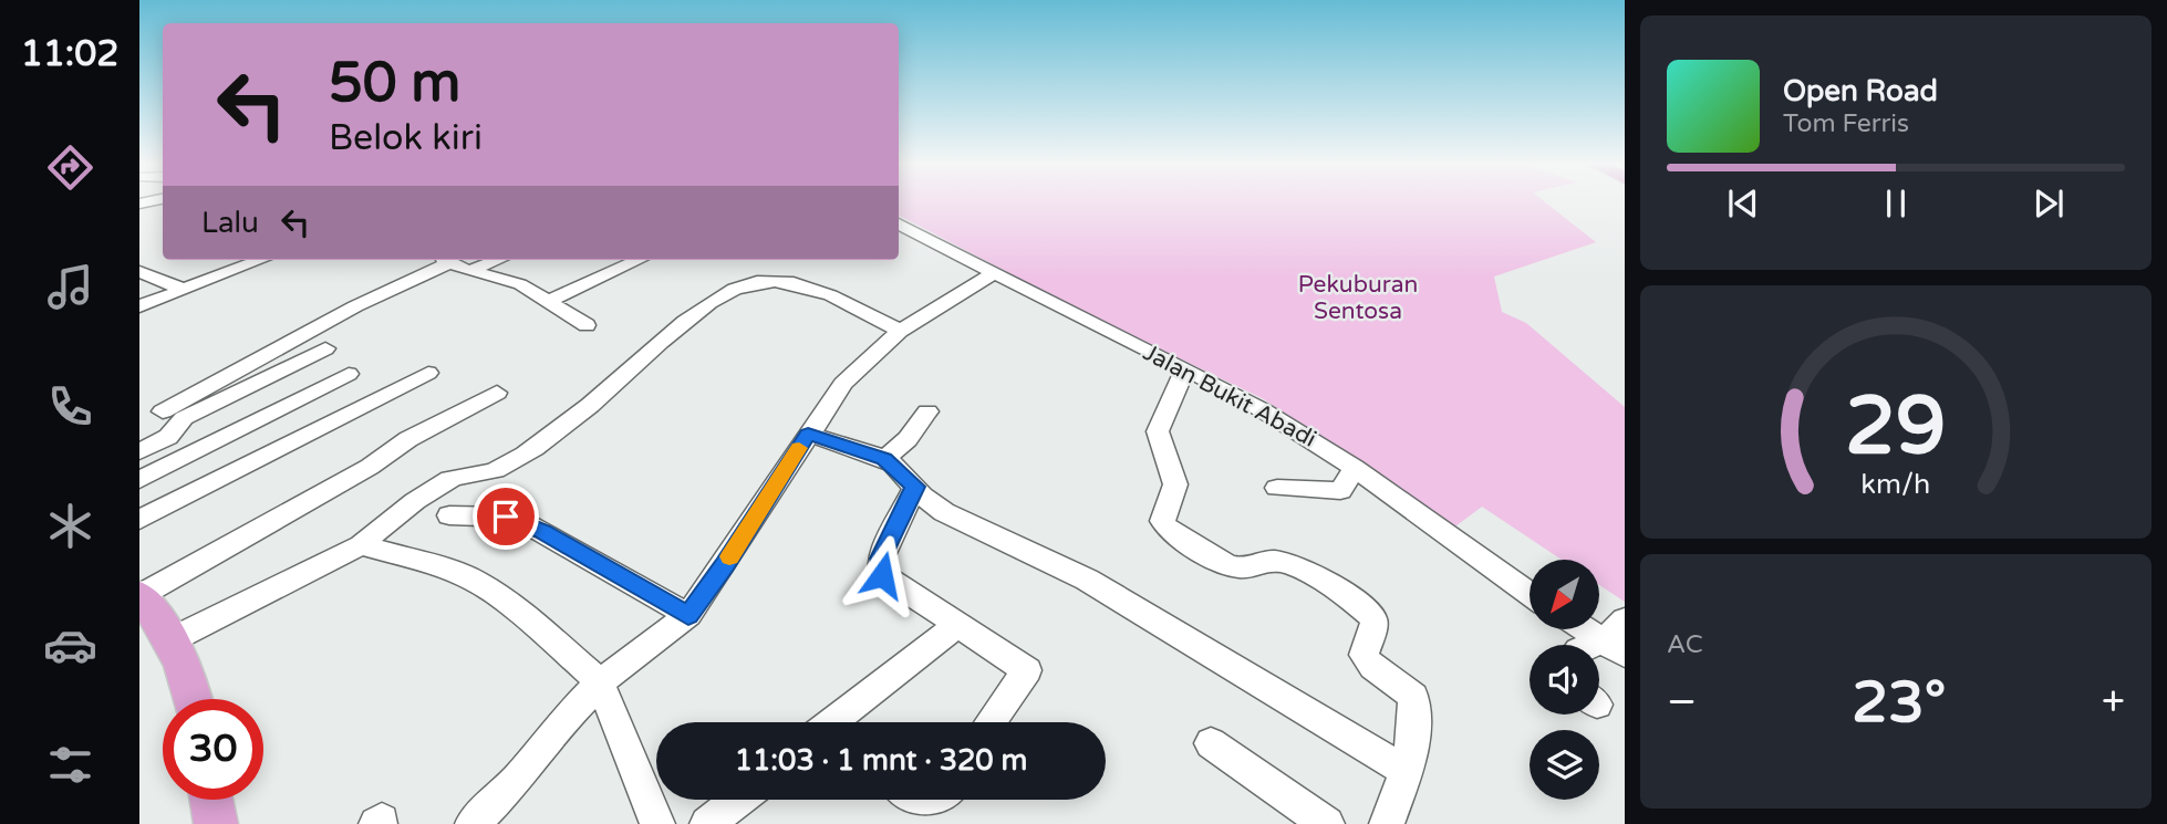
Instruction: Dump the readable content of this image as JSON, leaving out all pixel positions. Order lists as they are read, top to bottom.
{
  "streets": {
    "street": ["Jalan Bukit Abadi"]
  },
  "parks": ["Pekuburan Sentosa"],
  "north": "bottom left",
  "page": {
    "tabs": "11:02",
    "turn": ["50 m", "Belok kiri"],
    "song": ["Open Road", "Tom Ferris"],
    "then": "Lalu",
    "tile": "AC",
    "heat": ["−", "23°", "+"],
    "limit": "30",
    "trip": "11:03 · 1 mnt · 320 m",
    "gauge": ["29", "km/h"]
  }
}
